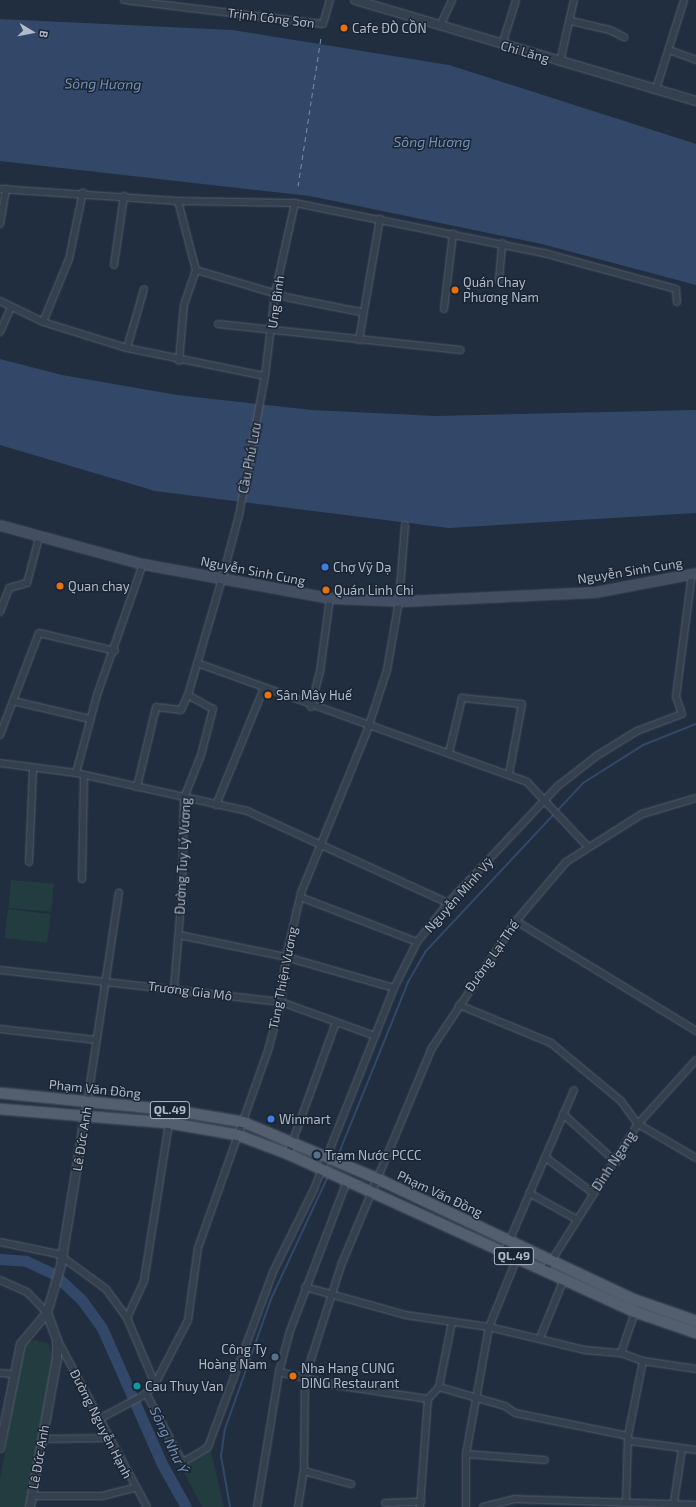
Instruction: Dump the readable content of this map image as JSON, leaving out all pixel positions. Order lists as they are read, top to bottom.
{
  "streets": {
    "main road": ["Nguyễn Sinh Cung", "Phạm Văn Đồng", "QL.49"],
    "street": [
      "Trịnh Công Sơn",
      "Chi Lăng",
      "Ưng Bình",
      "Cầu Phú Lưu",
      "Đường Tuy Lý Vương",
      "Nguyễn Minh Vỹ",
      "Đường Lại Thế",
      "Tùng Thiện Vương",
      "Trương Gia Mô",
      "Lê Đức Anh",
      "Đình Ngang",
      "Đường Nguyễn Hạnh"
    ]
  },
  "crossings": [
    ["Ưng Bình", "Cầu Phú Lưu"],
    ["Cầu Phú Lưu", "Nguyễn Sinh Cung"],
    ["Nguyễn Sinh Cung", "Nguyễn Minh Vỹ"],
    ["Nguyễn Sinh Cung", "Tùng Thiện Vương"],
    ["Đường Tuy Lý Vương", "Trương Gia Mô"],
    ["Nguyễn Minh Vỹ", "Tùng Thiện Vương"],
    ["Nguyễn Minh Vỹ", "Trương Gia Mô"],
    ["Nguyễn Minh Vỹ", "Phạm Văn Đồng"],
    ["Đường Lại Thế", "Phạm Văn Đồng"],
    ["Tùng Thiện Vương", "Trương Gia Mô"],
    ["Tùng Thiện Vương", "Phạm Văn Đồng"],
    ["Tùng Thiện Vương", "Đường Nguyễn Hạnh"],
    ["Trương Gia Mô", "Lê Đức Anh"],
    ["Phạm Văn Đồng", "Lê Đức Anh"],
    ["Phạm Văn Đồng", "Đình Ngang"],
    ["Lê Đức Anh", "Đường Nguyễn Hạnh"]
  ],
  "water": ["Sông Hương", "Sông Như Ý"],
  "places": [
    "Cafe ĐÒ CỒN",
    "Quán Chay Phương Nam",
    "Chợ Vỹ Dạ",
    "Quan chay",
    "Quán Linh Chi",
    "Sân Mây Huế",
    "Winmart",
    "Trạm Nước PCCC",
    "Công Ty Hoàng Nam",
    "Nha Hang CUNG DING Restaurant",
    "Cau Thuy Van"
  ],
  "north": "right"
}
